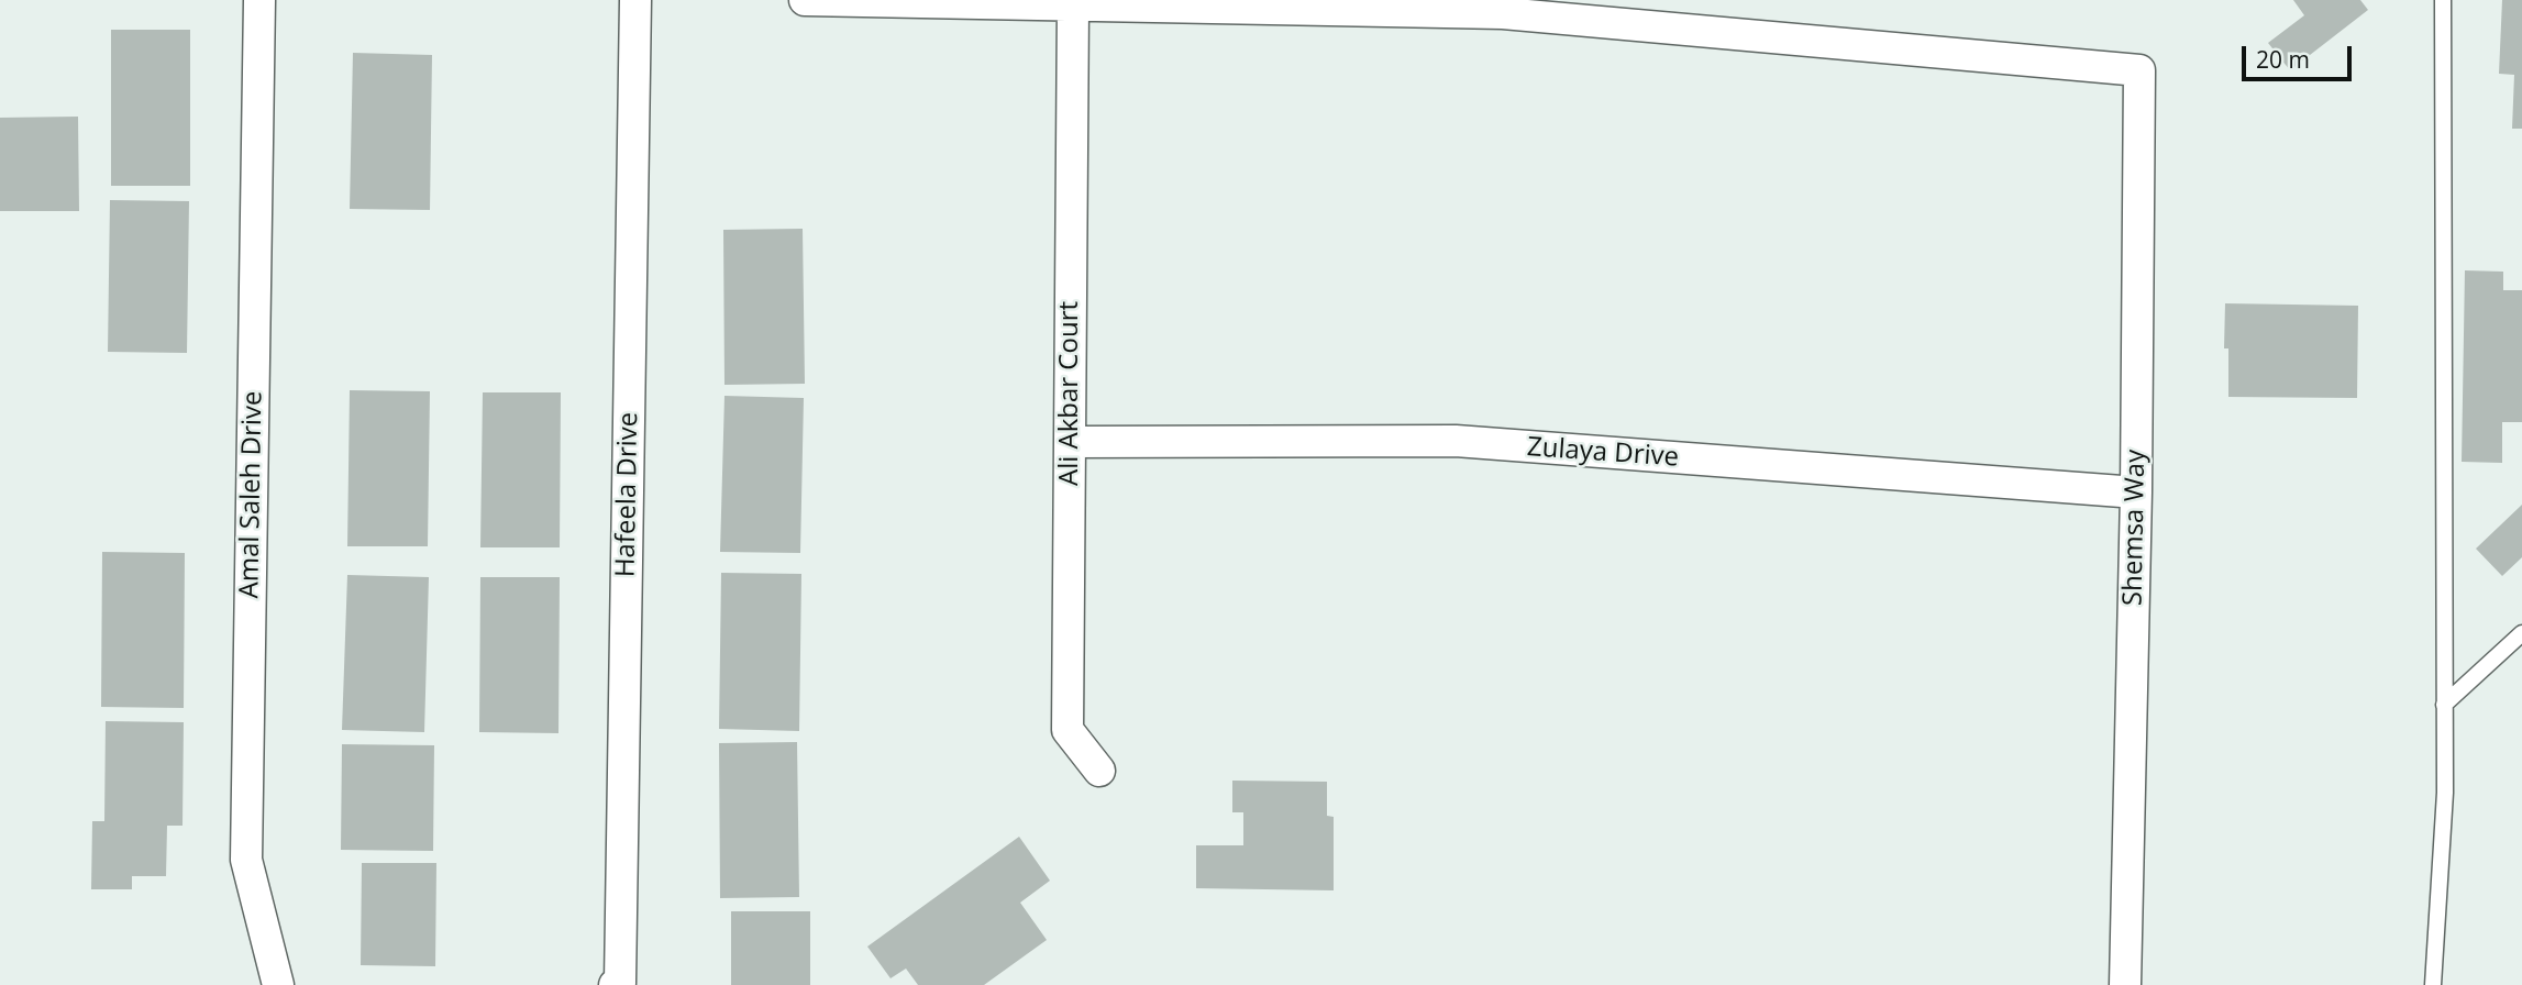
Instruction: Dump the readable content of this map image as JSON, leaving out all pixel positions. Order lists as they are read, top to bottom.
{
  "streets": {
    "street": [
      "Ali Akbar Court",
      "Zulaya Drive",
      "Amal Saleh Drive",
      "Hafeela Drive",
      "Shemsa Way"
    ]
  },
  "crossings": [
    ["Ali Akbar Court", "Zulaya Drive"],
    ["Ali Akbar Court", "Shemsa Way"],
    ["Zulaya Drive", "Shemsa Way"]
  ],
  "scale_bar": "20 m"
}
